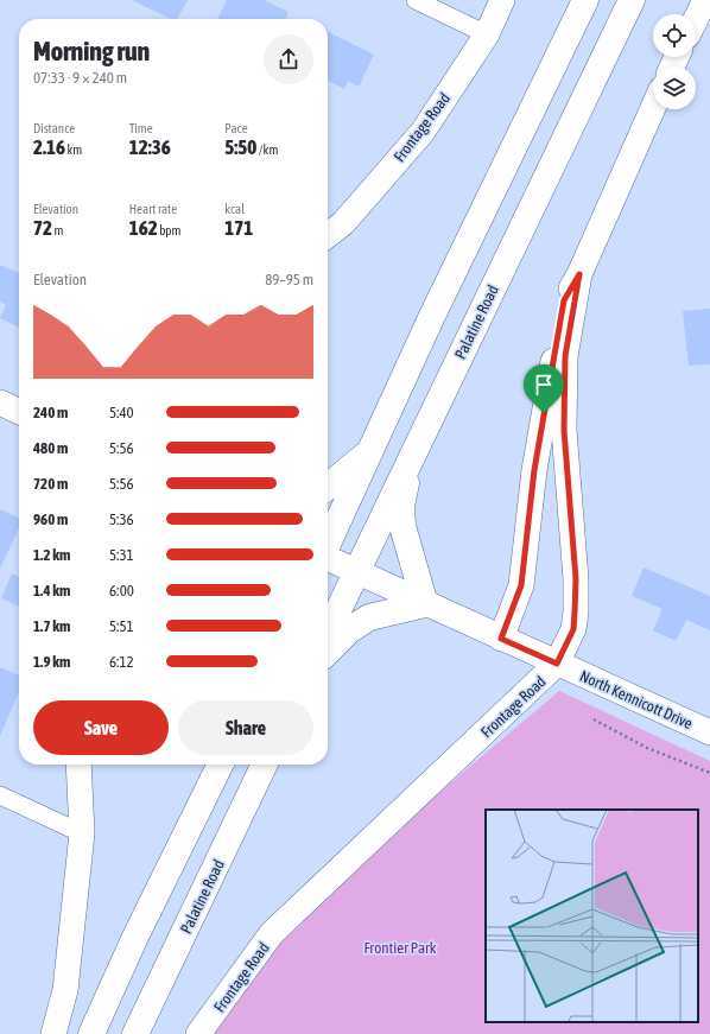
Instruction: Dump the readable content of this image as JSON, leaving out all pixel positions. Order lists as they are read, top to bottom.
{
  "streets": {
    "highway": ["Palatine Road"],
    "street": ["Frontage Road", "North Kennicott Drive"]
  },
  "crossings": [
    ["Frontage Road", "North Kennicott Drive"],
    ["Palatine Road", "North Kennicott Drive"]
  ],
  "parks": ["Frontier Park"],
  "page": {
    "heading": ["Morning run", "07:33 · 9 × 240 m"],
    "stats": [
      ["Distance", "2.16 km"],
      ["Time", "12:36"],
      ["Pace", "5:50 /km"],
      ["Elevation", "72 m"],
      ["Heart rate", "162 bpm"],
      ["kcal", "171"]
    ],
    "chart": ["Elevation", "89–95 m"],
    "list": [
      {
        "name": "240 m",
        "note": "5:40"
      },
      {
        "name": "480 m",
        "note": "5:56"
      },
      {
        "name": "720 m",
        "note": "5:56"
      },
      {
        "name": "960 m",
        "note": "5:36"
      },
      {
        "name": "1.2 km",
        "note": "5:31"
      },
      {
        "name": "1.4 km",
        "note": "6:00"
      },
      {
        "name": "1.7 km",
        "note": "5:51"
      },
      {
        "name": "1.9 km",
        "note": "6:12"
      }
    ],
    "buttons": ["Save", "Share"]
  }
}
